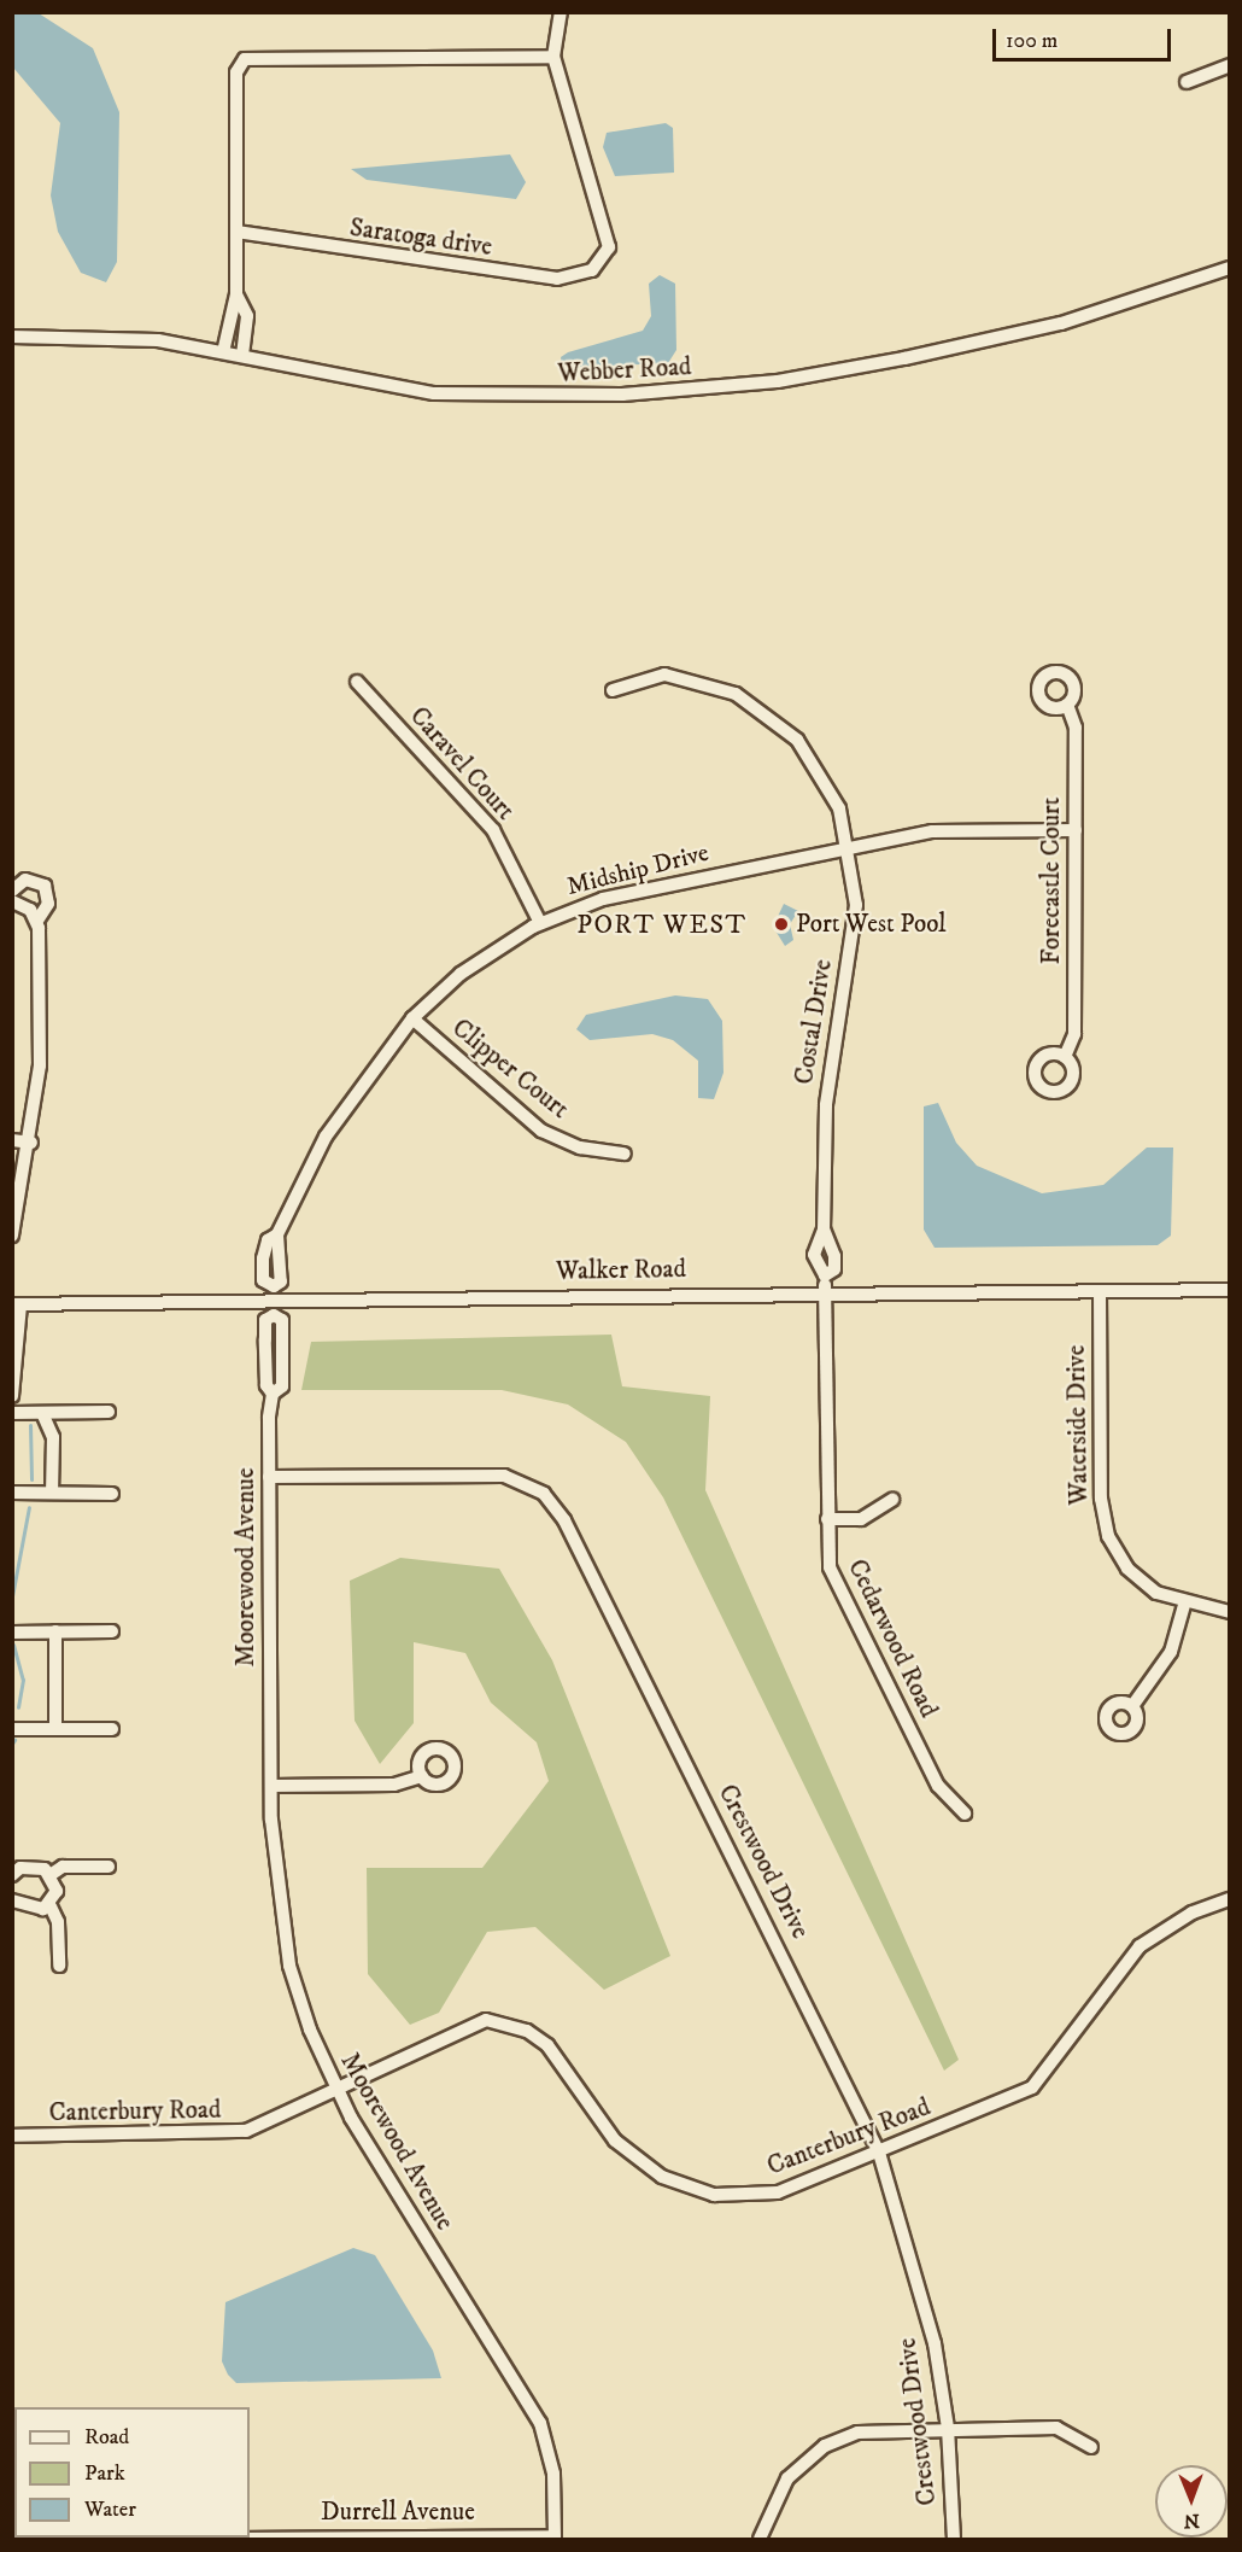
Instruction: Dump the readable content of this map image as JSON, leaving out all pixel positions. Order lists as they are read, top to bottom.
{
  "streets": {
    "street": [
      "Saratoga drive",
      "Webber Road",
      "Caravel Court",
      "Midship Drive",
      "Forecastle Court",
      "Costal Drive",
      "Clipper Court",
      "Walker Road",
      "Waterside Drive",
      "Moorewood Avenue",
      "Cedarwood Road",
      "Crestwood Drive",
      "Canterbury Road",
      "Durrell Avenue"
    ]
  },
  "crossings": [
    ["Caravel Court", "Midship Drive"],
    ["Midship Drive", "Forecastle Court"],
    ["Midship Drive", "Costal Drive"],
    ["Midship Drive", "Clipper Court"],
    ["Midship Drive", "Walker Road"],
    ["Midship Drive", "Moorewood Avenue"],
    ["Costal Drive", "Walker Road"],
    ["Costal Drive", "Cedarwood Road"],
    ["Walker Road", "Waterside Drive"],
    ["Walker Road", "Moorewood Avenue"],
    ["Walker Road", "Cedarwood Road"],
    ["Moorewood Avenue", "Crestwood Drive"],
    ["Moorewood Avenue", "Canterbury Road"],
    ["Moorewood Avenue", "Durrell Avenue"],
    ["Crestwood Drive", "Canterbury Road"]
  ],
  "districts": ["PORT WEST"],
  "places": ["Port West Pool"],
  "legend": ["Road", "Park", "Water"],
  "scale_bar": "100 m",
  "north": "bottom"
}
